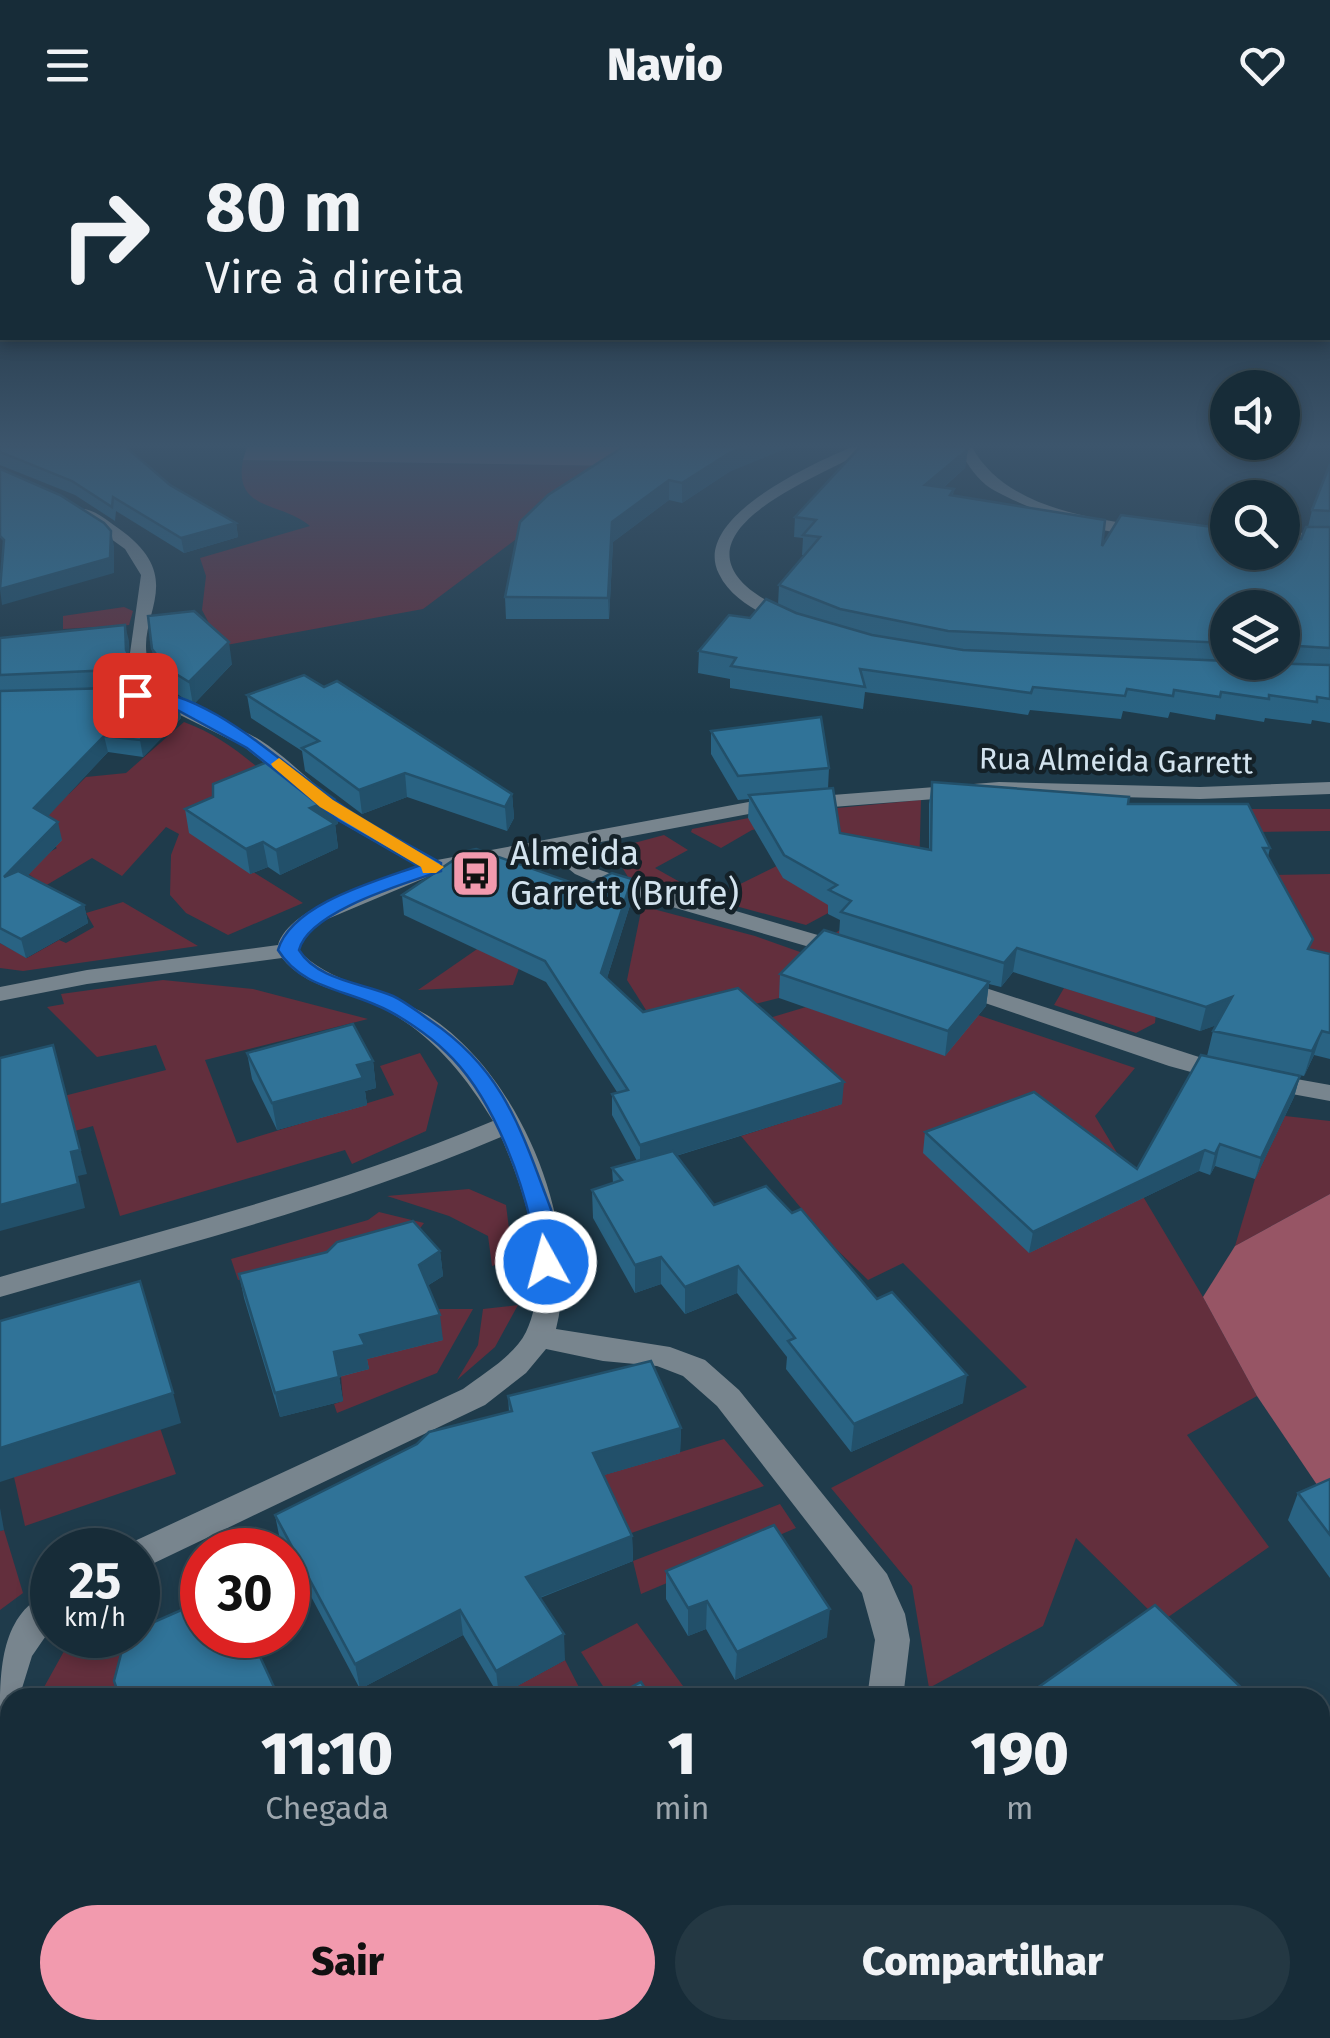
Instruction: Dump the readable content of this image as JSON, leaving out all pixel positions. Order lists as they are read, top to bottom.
{
  "streets": {
    "street": ["Rua Almeida Garrett"]
  },
  "places": {
    "bus stop": ["Almeida Garrett (Brufe)"]
  },
  "page": {
    "header": "Navio",
    "turn": ["80 m", "Vire à direita"],
    "speed": "25 km/h",
    "limit": "30",
    "eta": [
      "11:10",
      "Chegada",
      "1",
      "min",
      "190",
      "m"
    ],
    "buttons": ["Sair", "Compartilhar"]
  }
}
